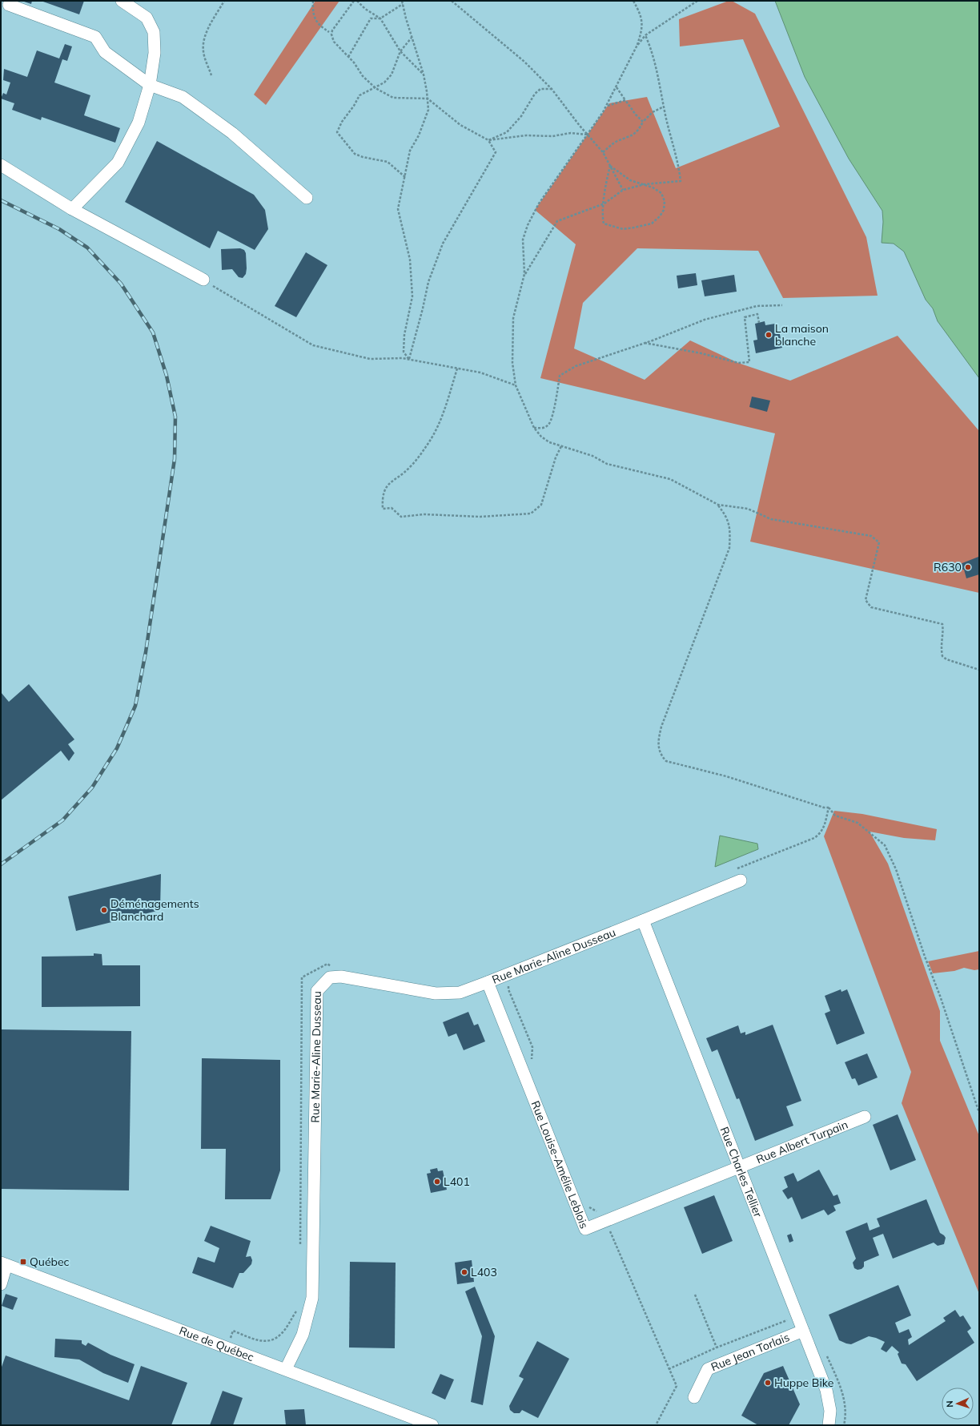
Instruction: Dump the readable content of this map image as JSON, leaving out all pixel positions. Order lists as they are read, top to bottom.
{
  "streets": {
    "street": [
      "Rue Marie-Aline Dusseau",
      "Rue Albert Turpain",
      "Rue Louise-Amélie Leblois",
      "Rue Charles Tellier",
      "Rue de Québec",
      "Rue Jean Torlais"
    ]
  },
  "crossings": [
    ["Rue Marie-Aline Dusseau", "Rue Louise-Amélie Leblois"],
    ["Rue Marie-Aline Dusseau", "Rue Charles Tellier"],
    ["Rue Marie-Aline Dusseau", "Rue de Québec"],
    ["Rue Albert Turpain", "Rue Louise-Amélie Leblois"],
    ["Rue Albert Turpain", "Rue Charles Tellier"],
    ["Rue Louise-Amélie Leblois", "Rue Charles Tellier"],
    ["Rue Charles Tellier", "Rue Jean Torlais"]
  ],
  "places": {
    "other": [
      "La maison blanche",
      "R630",
      "Déménagements Blanchard",
      "L401",
      "L403",
      "Huppe Bike"
    ],
    "transit": ["Québec"]
  },
  "north": "left"
}
